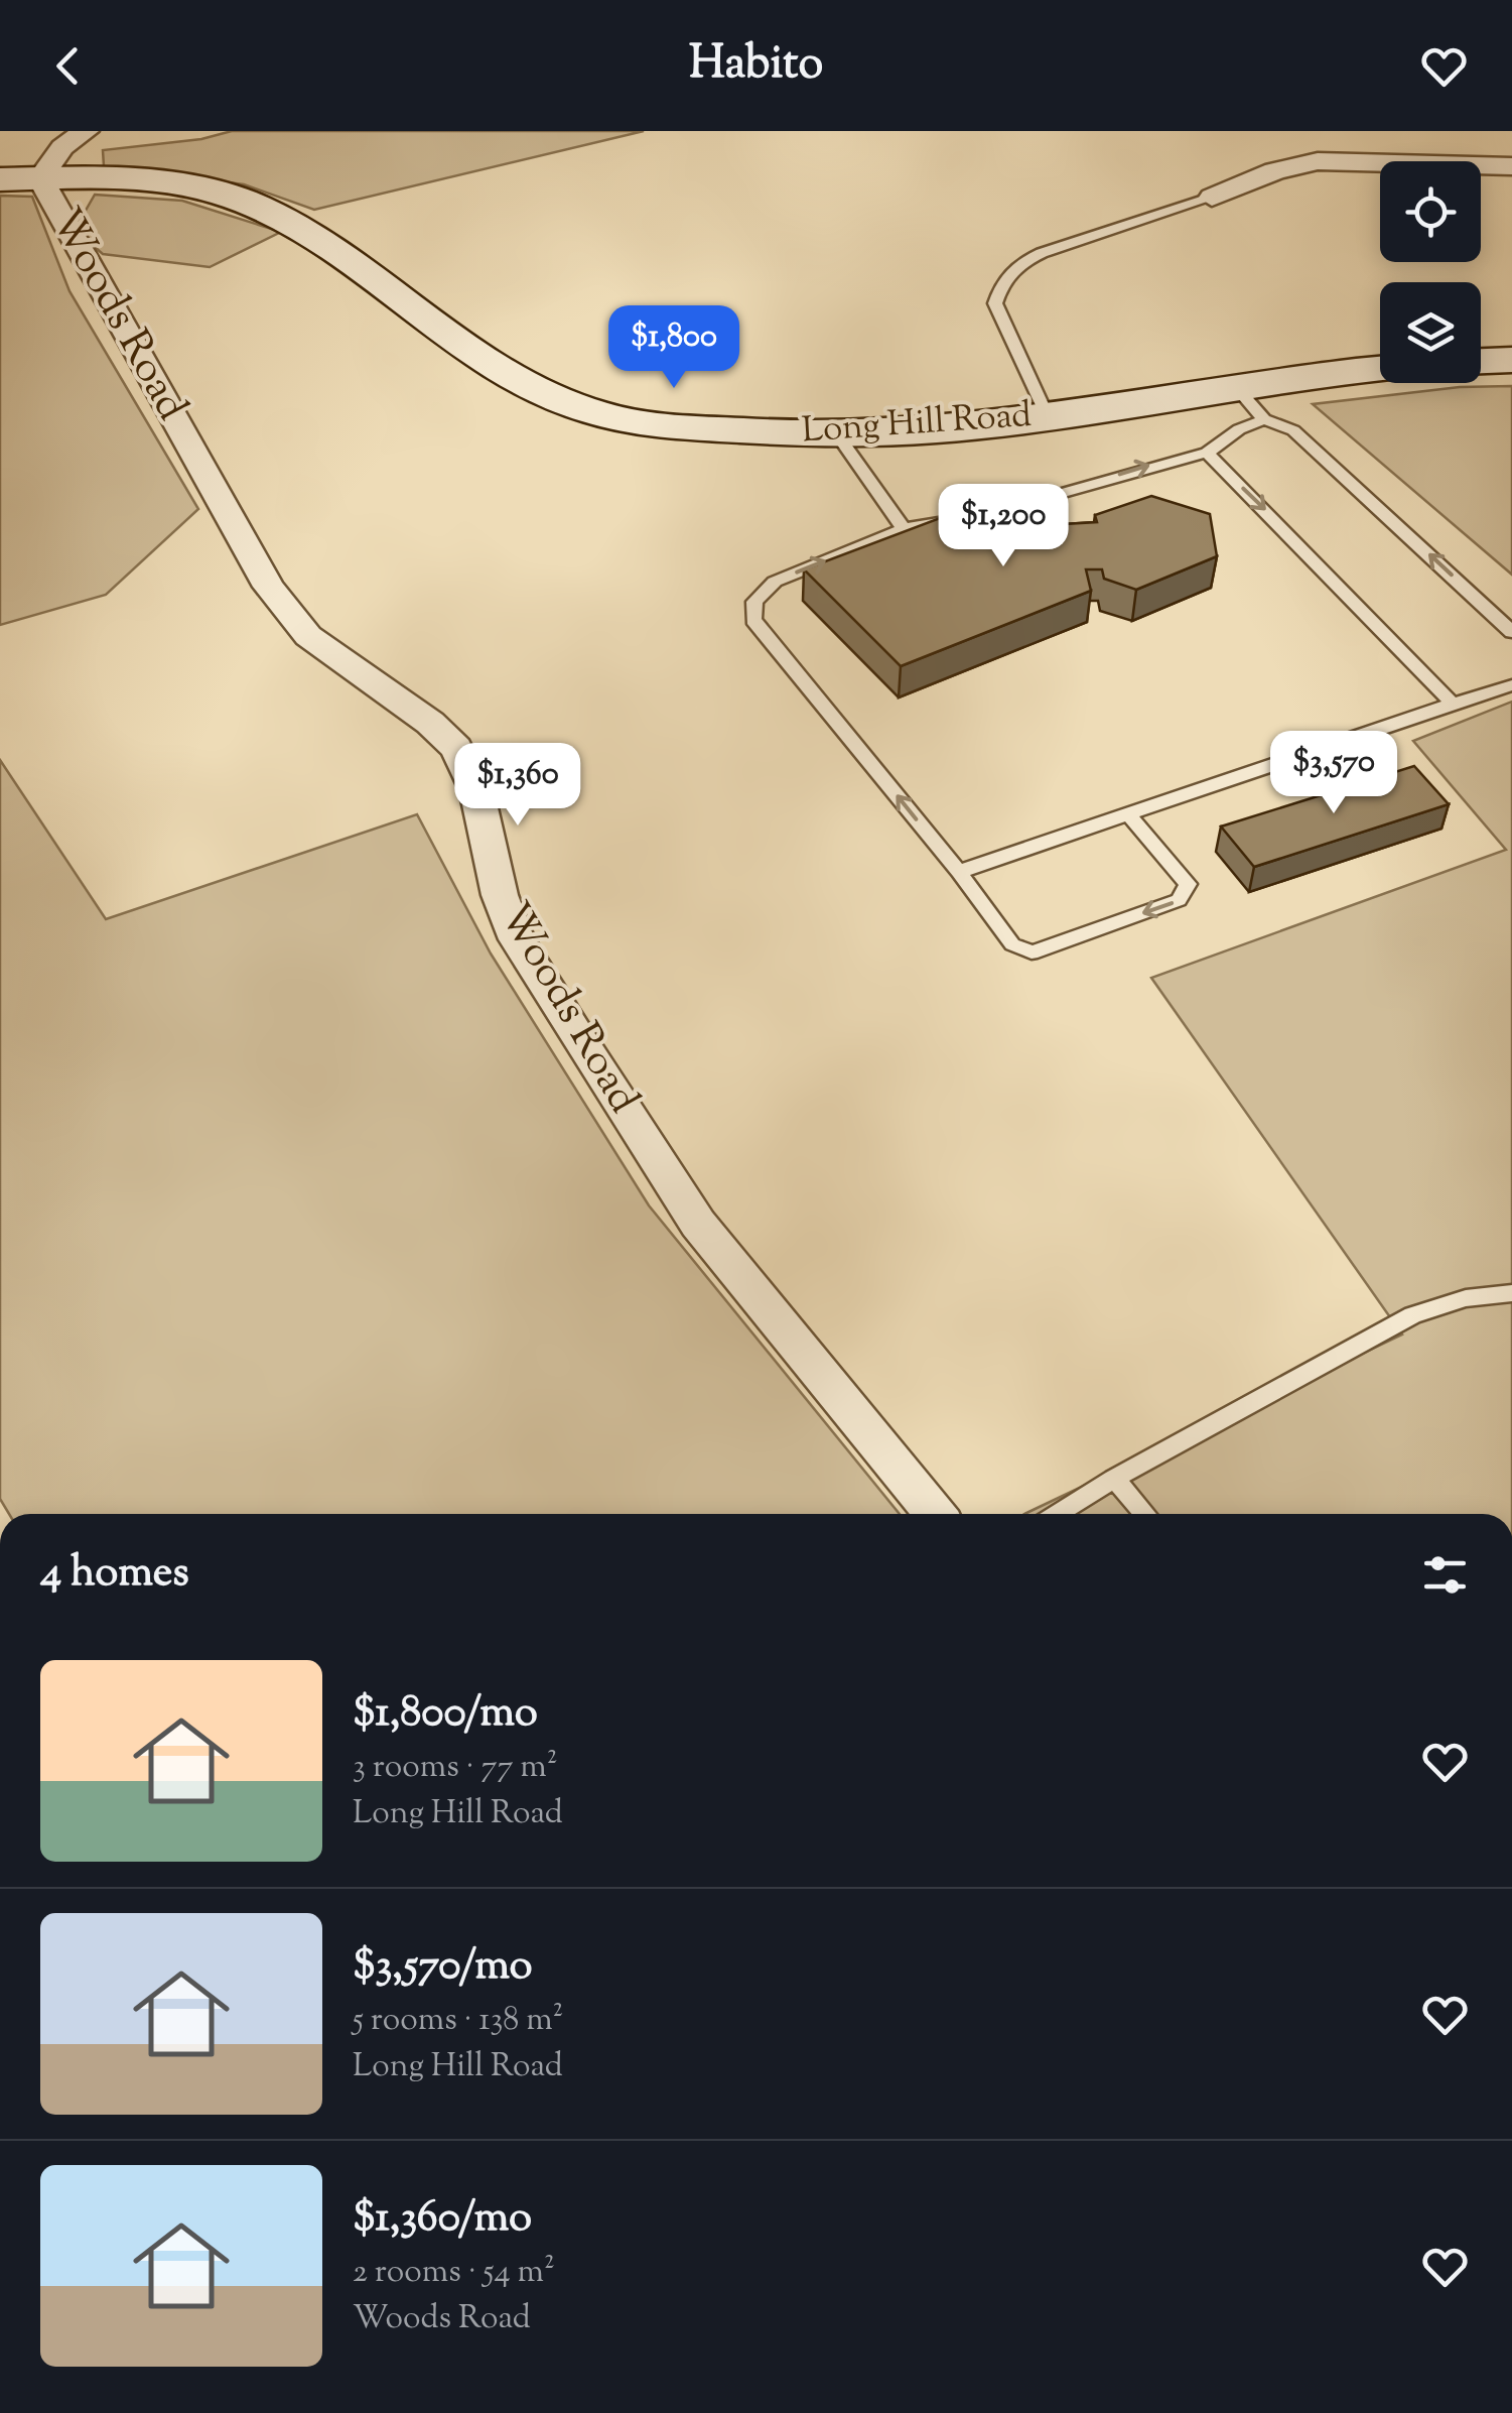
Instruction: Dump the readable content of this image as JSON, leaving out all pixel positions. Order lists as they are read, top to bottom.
{
  "streets": {
    "street": ["Woods Road", "Long Hill Road"]
  },
  "crossings": [
    ["Woods Road", "Long Hill Road"]
  ],
  "page": {
    "header": "Habito",
    "price": [
      "$1,800",
      "$1,200",
      "$3,570",
      "$1,360"
    ],
    "heading": "4 homes",
    "list": [
      {
        "name": "$1,800/mo",
        "note": "3 rooms · 77 m² · Long Hill Road"
      },
      {
        "name": "$3,570/mo",
        "note": "5 rooms · 138 m² · Long Hill Road"
      },
      {
        "name": "$1,360/mo",
        "note": "2 rooms · 54 m² · Woods Road"
      }
    ]
  }
}
